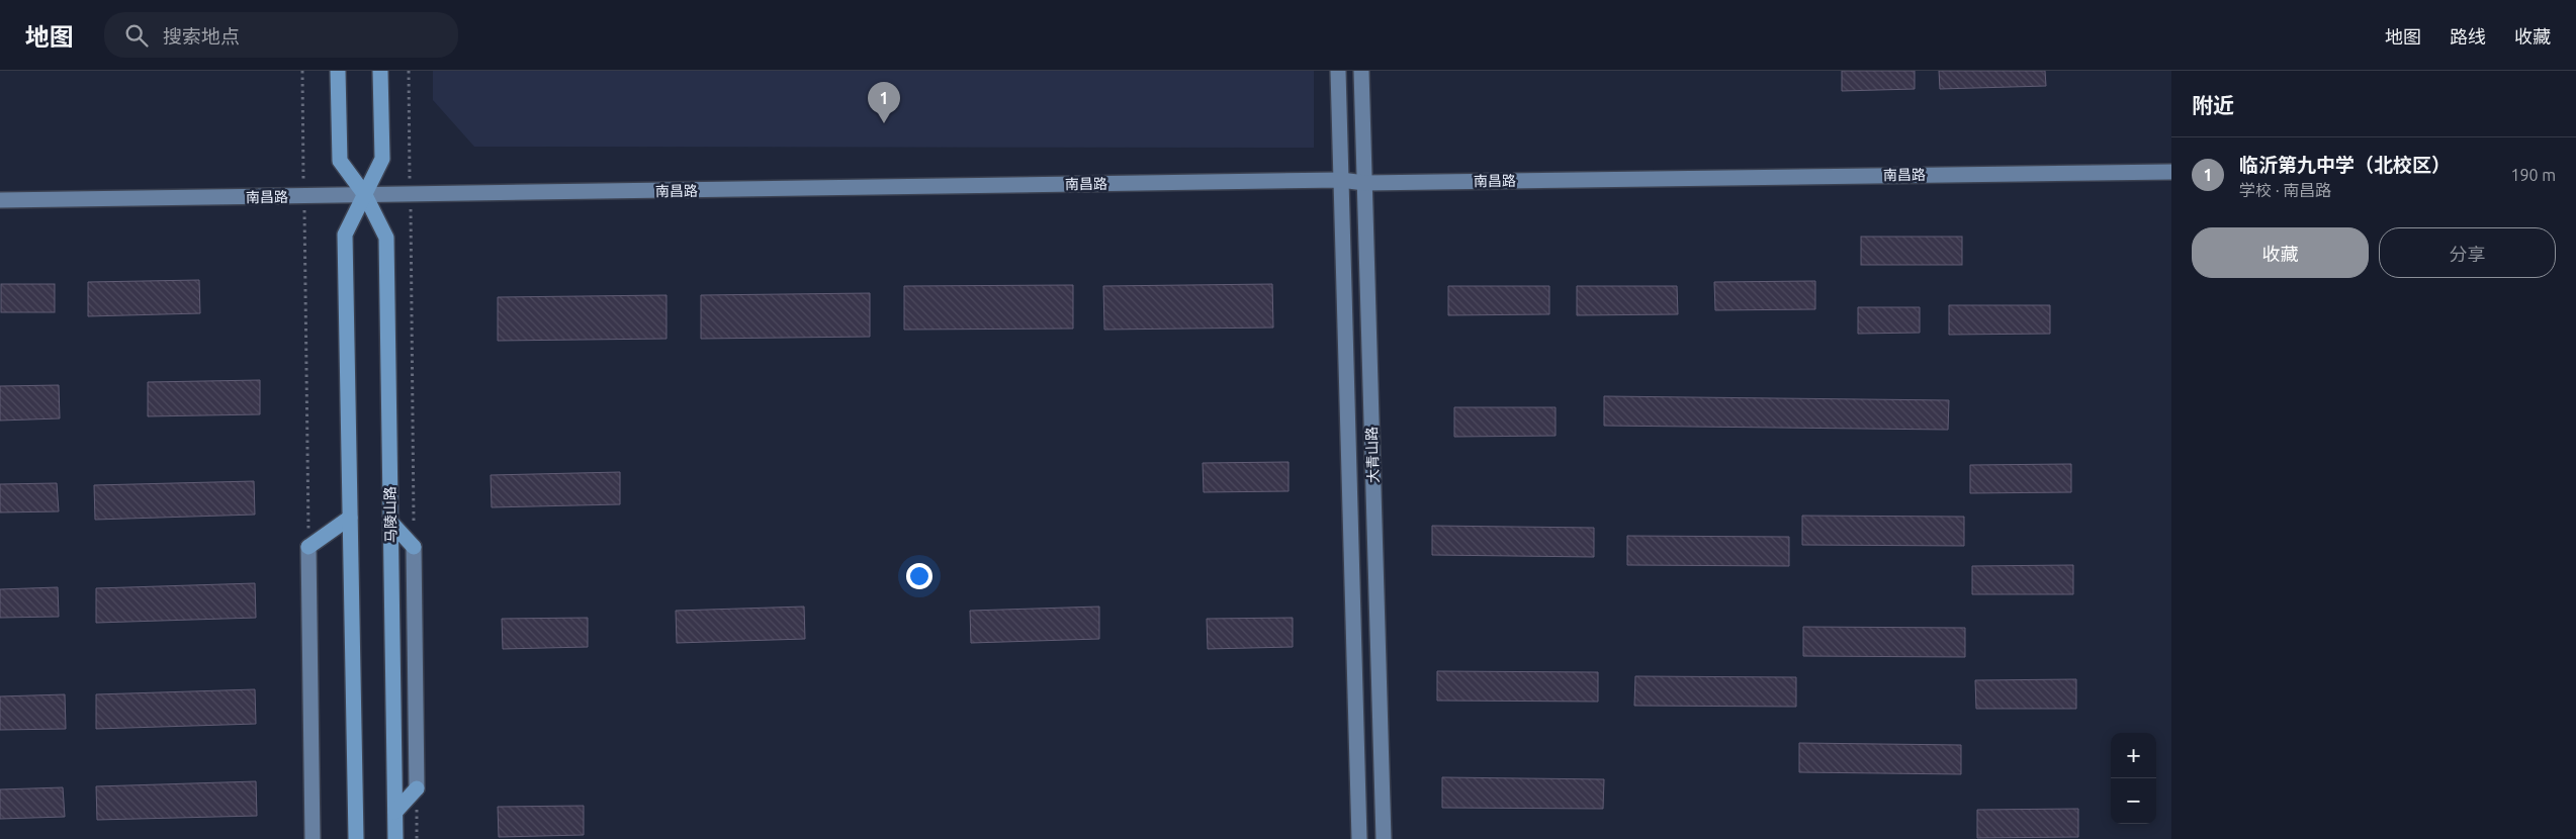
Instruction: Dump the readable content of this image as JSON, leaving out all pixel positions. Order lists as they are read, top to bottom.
{
  "streets": {
    "main road": ["马陵山路"],
    "street": ["南昌路", "大青山路"]
  },
  "crossings": [
    ["南昌路", "大青山路"],
    ["南昌路", "马陵山路"]
  ],
  "page": {
    "header": "地图",
    "search": "搜索地点",
    "nav": ["地图", "路线", "收藏"],
    "heading": "附近",
    "pins": "1",
    "list": [
      {
        "mark": "1",
        "name": "临沂第九中学（北校区）",
        "note": "学校 · 南昌路",
        "value": "190 m"
      }
    ],
    "buttons": ["收藏", "分享"],
    "map_buttons": ["+", "−"]
  }
}
